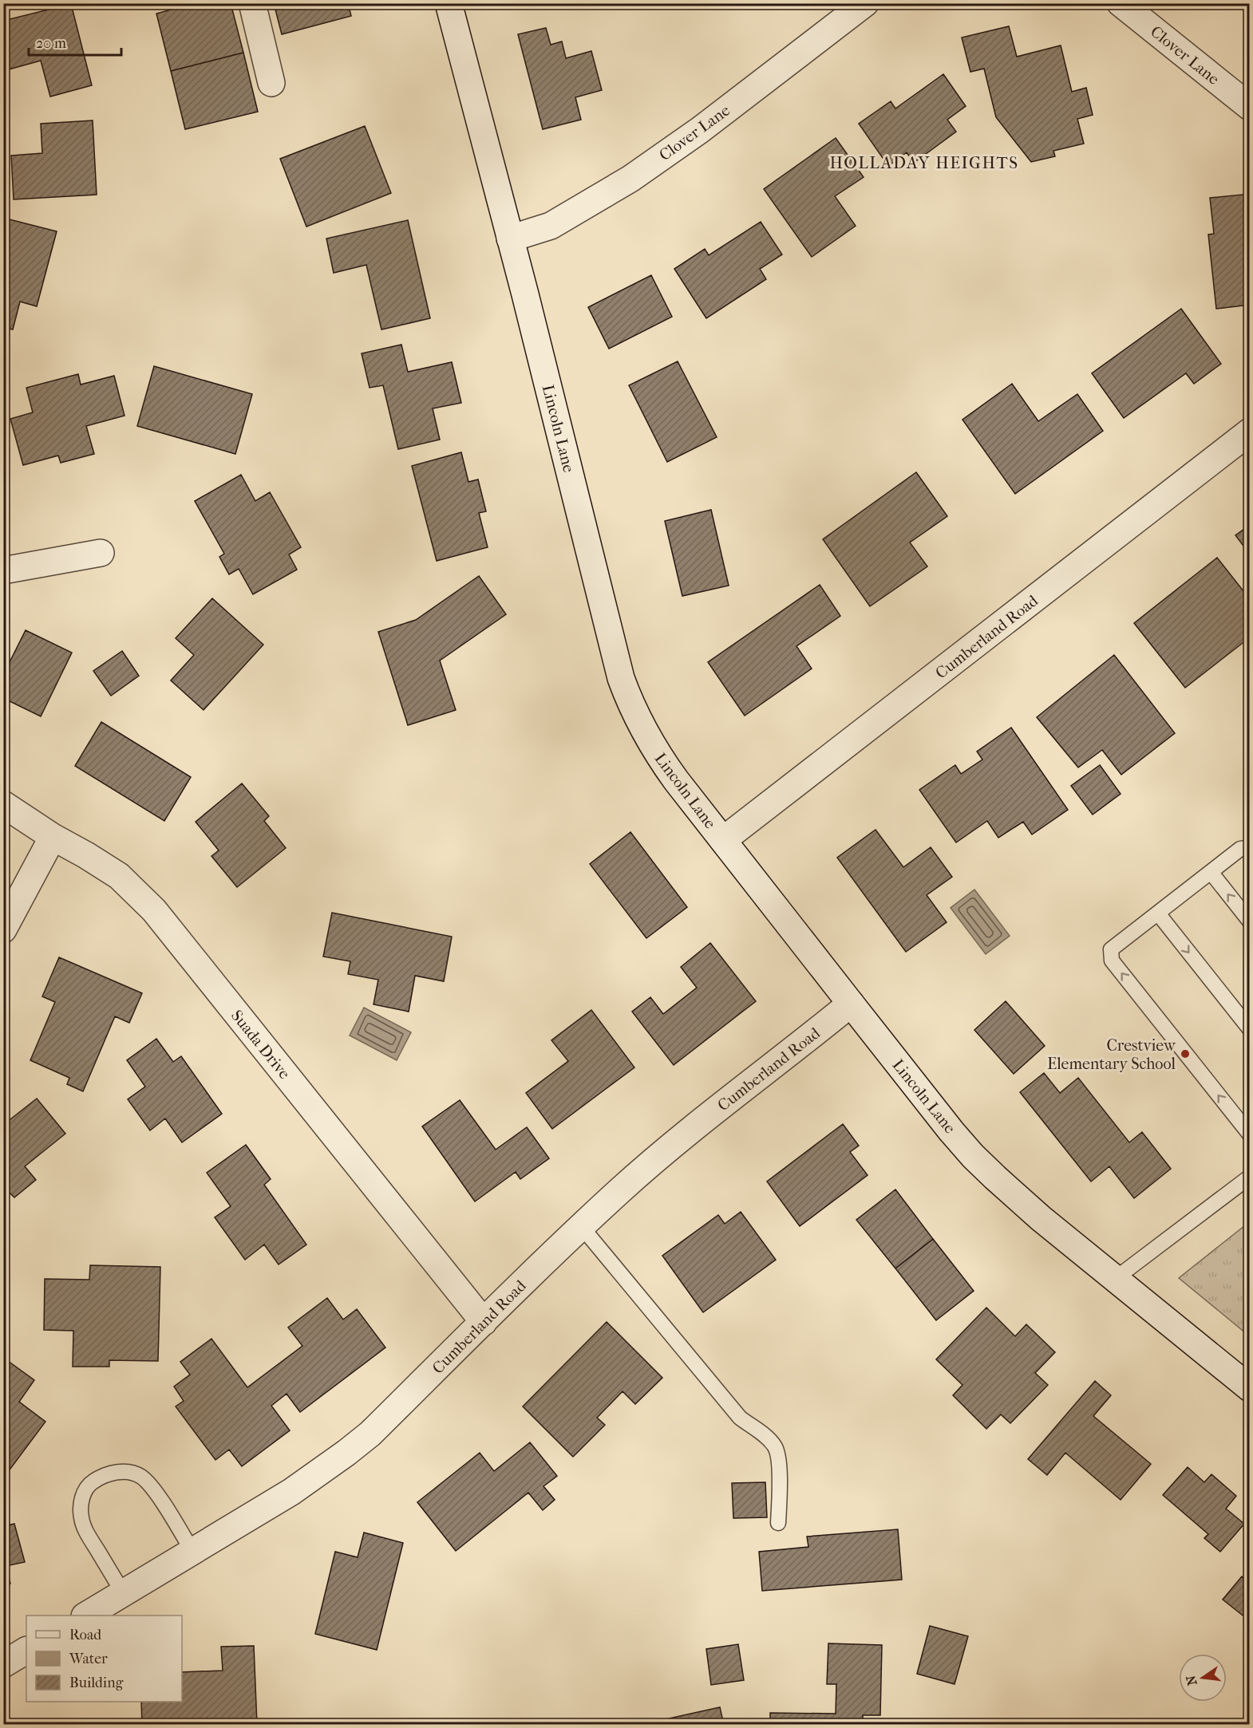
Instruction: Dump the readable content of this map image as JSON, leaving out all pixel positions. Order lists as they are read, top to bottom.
{
  "streets": {
    "street": [
      "Clover Lane",
      "Lincoln Lane",
      "Cumberland Road",
      "Suada Drive"
    ]
  },
  "crossings": [
    ["Clover Lane", "Lincoln Lane"],
    ["Lincoln Lane", "Cumberland Road"],
    ["Cumberland Road", "Suada Drive"]
  ],
  "districts": ["HOLLADAY HEIGHTS"],
  "places": ["Crestview Elementary School"],
  "legend": ["Road", "Water", "Building"],
  "scale_bar": "20 m",
  "north": "left"
}
